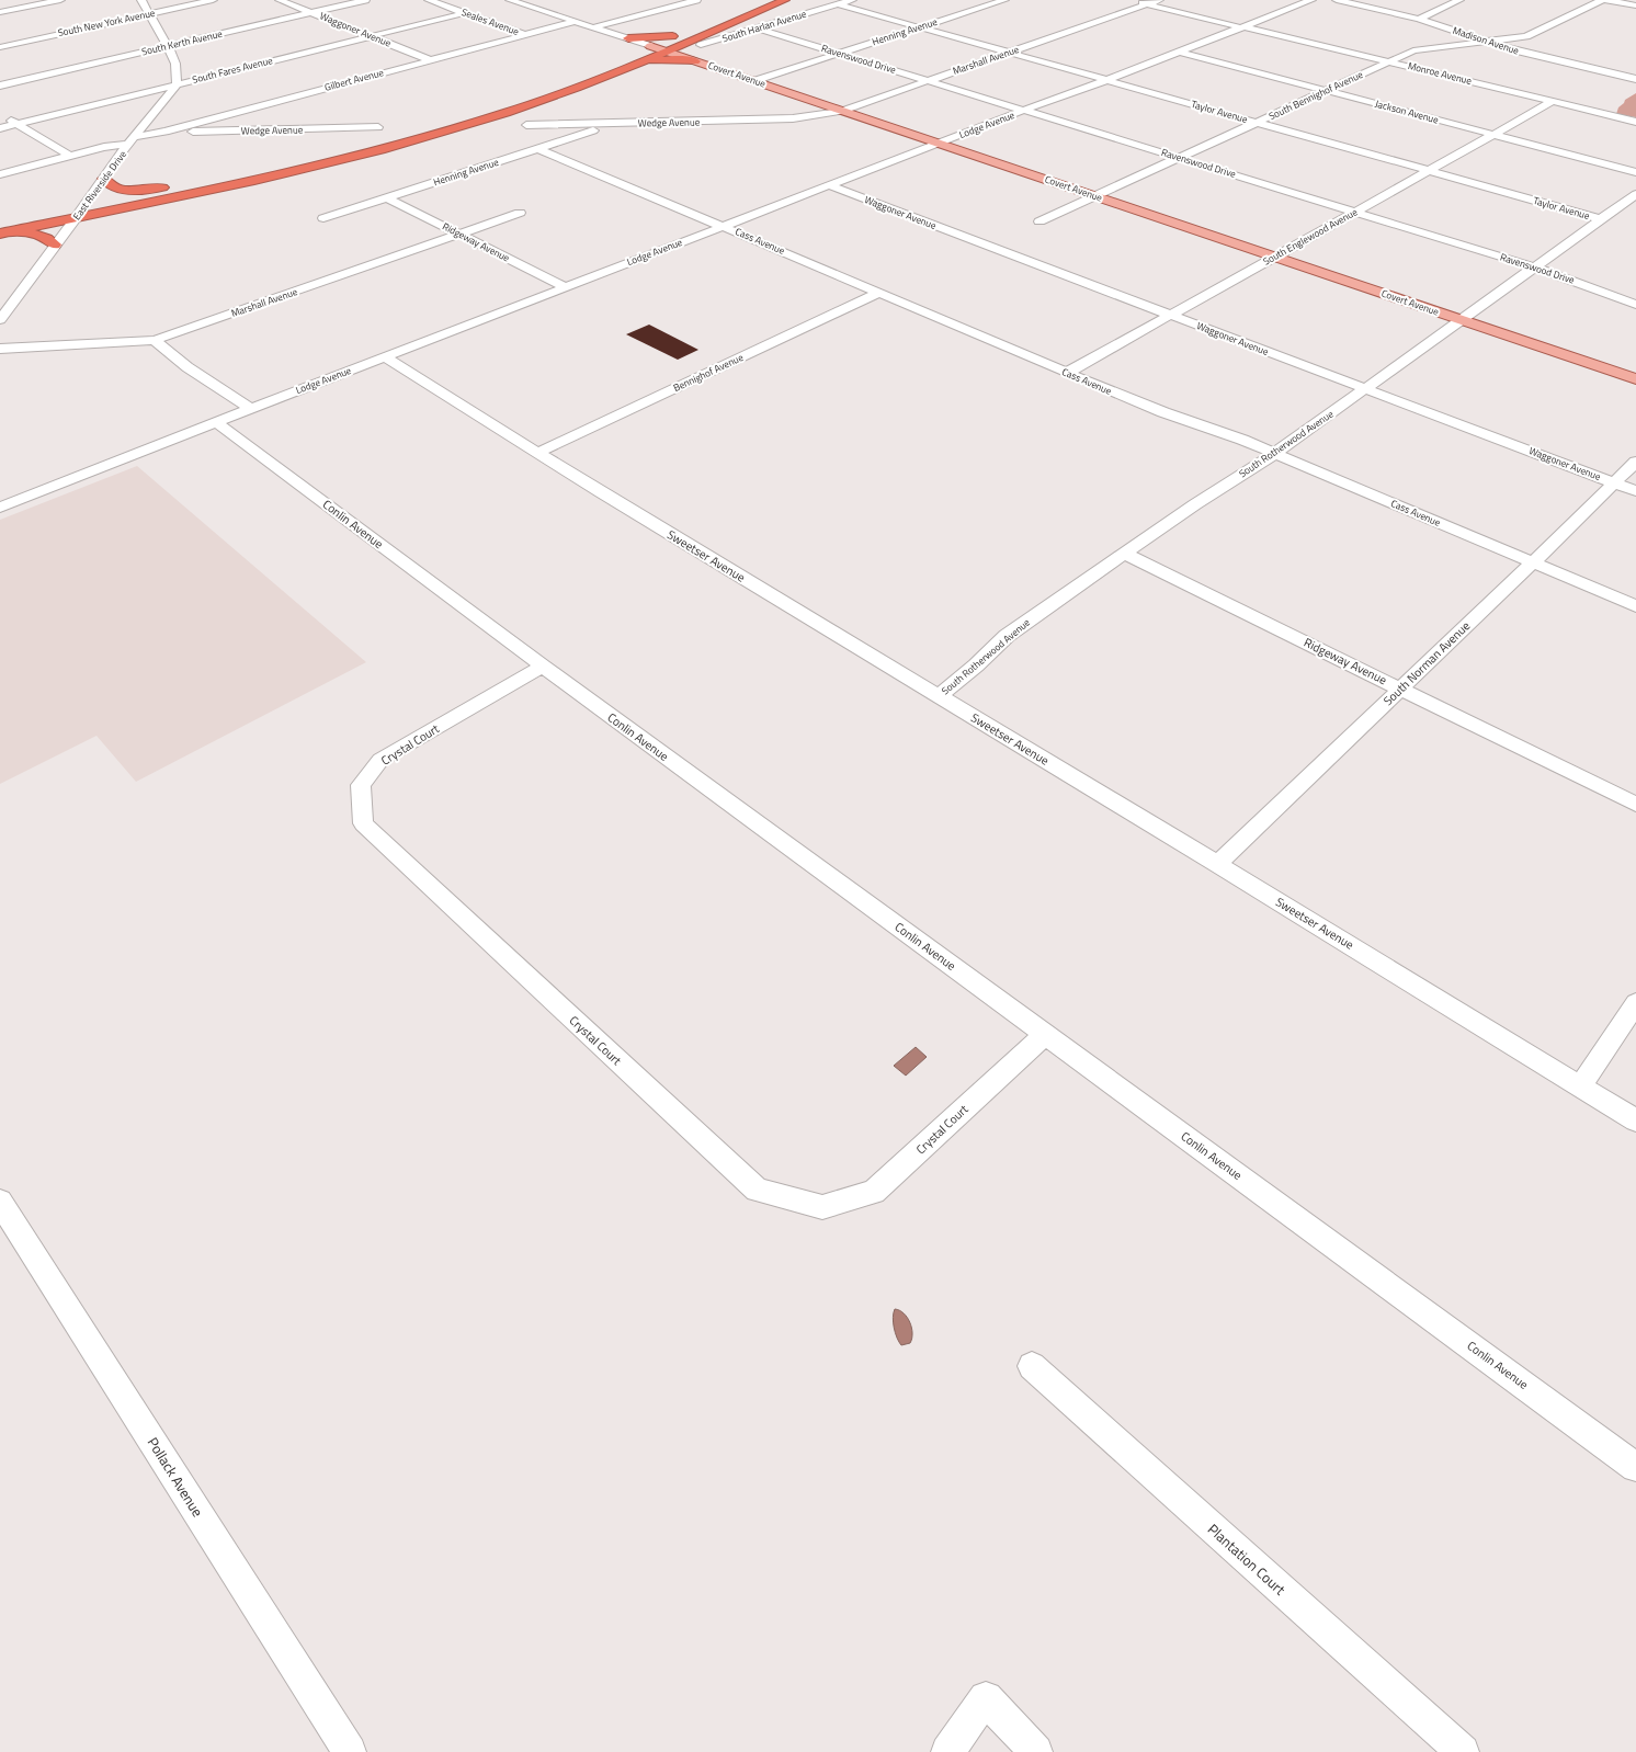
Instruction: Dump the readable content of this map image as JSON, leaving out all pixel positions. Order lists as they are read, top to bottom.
{
  "streets": {
    "main road": ["Covert Avenue"],
    "street": [
      "Seales Avenue",
      "South New York Avenue",
      "South Harlan Avenue",
      "Waggoner Avenue",
      "Henning Avenue",
      "Madison Avenue",
      "South Kerth Avenue",
      "Ravenswood Drive",
      "Marshall Avenue",
      "South Fares Avenue",
      "Monroe Avenue",
      "Gilbert Avenue",
      "South Bennighof Avenue",
      "Taylor Avenue",
      "Jackson Avenue",
      "Wedge Avenue",
      "Lodge Avenue",
      "East Riverside Drive",
      "South Englewood Avenue",
      "Cass Avenue",
      "Ridgeway Avenue",
      "Bennighof Avenue",
      "South Rotherwood Avenue",
      "Conlin Avenue",
      "Sweetser Avenue",
      "South Norman Avenue",
      "Crystal Court",
      "Pollack Avenue",
      "Plantation Court"
    ]
  },
  "crossings": [
    ["Seales Avenue", "South Fares Avenue"],
    ["Seales Avenue", "Gilbert Avenue"],
    ["South Harlan Avenue", "Ravenswood Drive"],
    ["South Harlan Avenue", "Taylor Avenue"],
    ["Waggoner Avenue", "South Kerth Avenue"],
    ["Waggoner Avenue", "South Fares Avenue"],
    ["Waggoner Avenue", "Gilbert Avenue"],
    ["Waggoner Avenue", "Lodge Avenue"],
    ["Waggoner Avenue", "South Englewood Avenue"],
    ["Waggoner Avenue", "South Rotherwood Avenue"],
    ["Waggoner Avenue", "South Norman Avenue"],
    ["Henning Avenue", "Ravenswood Drive"],
    ["Henning Avenue", "Covert Avenue"],
    ["Henning Avenue", "Taylor Avenue"],
    ["Henning Avenue", "Wedge Avenue"],
    ["Henning Avenue", "Cass Avenue"],
    ["Henning Avenue", "Ridgeway Avenue"],
    ["Madison Avenue", "South Bennighof Avenue"],
    ["Ravenswood Drive", "Marshall Avenue"],
    ["Ravenswood Drive", "South Bennighof Avenue"],
    ["Ravenswood Drive", "Lodge Avenue"],
    ["Ravenswood Drive", "South Englewood Avenue"],
    ["Ravenswood Drive", "South Rotherwood Avenue"],
    ["Marshall Avenue", "Monroe Avenue"],
    ["Marshall Avenue", "Covert Avenue"],
    ["Marshall Avenue", "Taylor Avenue"],
    ["Marshall Avenue", "Wedge Avenue"],
    ["Marshall Avenue", "Ridgeway Avenue"],
    ["South Fares Avenue", "East Riverside Drive"],
    ["Monroe Avenue", "South Bennighof Avenue"],
    ["Monroe Avenue", "Lodge Avenue"],
    ["Monroe Avenue", "South Englewood Avenue"],
    ["Covert Avenue", "Gilbert Avenue"],
    ["Covert Avenue", "South Bennighof Avenue"],
    ["Covert Avenue", "Lodge Avenue"],
    ["Covert Avenue", "South Englewood Avenue"],
    ["Covert Avenue", "South Rotherwood Avenue"],
    ["Gilbert Avenue", "Wedge Avenue"],
    ["Gilbert Avenue", "East Riverside Drive"],
    ["South Bennighof Avenue", "Taylor Avenue"],
    ["South Bennighof Avenue", "Jackson Avenue"],
    ["Taylor Avenue", "Lodge Avenue"],
    ["Taylor Avenue", "South Englewood Avenue"],
    ["Taylor Avenue", "South Rotherwood Avenue"],
    ["Jackson Avenue", "Lodge Avenue"],
    ["Jackson Avenue", "South Englewood Avenue"],
    ["Lodge Avenue", "Cass Avenue"],
    ["Lodge Avenue", "Ridgeway Avenue"],
    ["Lodge Avenue", "Conlin Avenue"],
    ["Lodge Avenue", "Sweetser Avenue"],
    ["South Englewood Avenue", "Cass Avenue"],
    ["Cass Avenue", "Bennighof Avenue"],
    ["Cass Avenue", "South Rotherwood Avenue"],
    ["Cass Avenue", "South Norman Avenue"],
    ["Ridgeway Avenue", "South Rotherwood Avenue"],
    ["Ridgeway Avenue", "South Norman Avenue"],
    ["Bennighof Avenue", "Sweetser Avenue"],
    ["South Rotherwood Avenue", "Sweetser Avenue"],
    ["Conlin Avenue", "Crystal Court"],
    ["Sweetser Avenue", "South Norman Avenue"]
  ]
}
